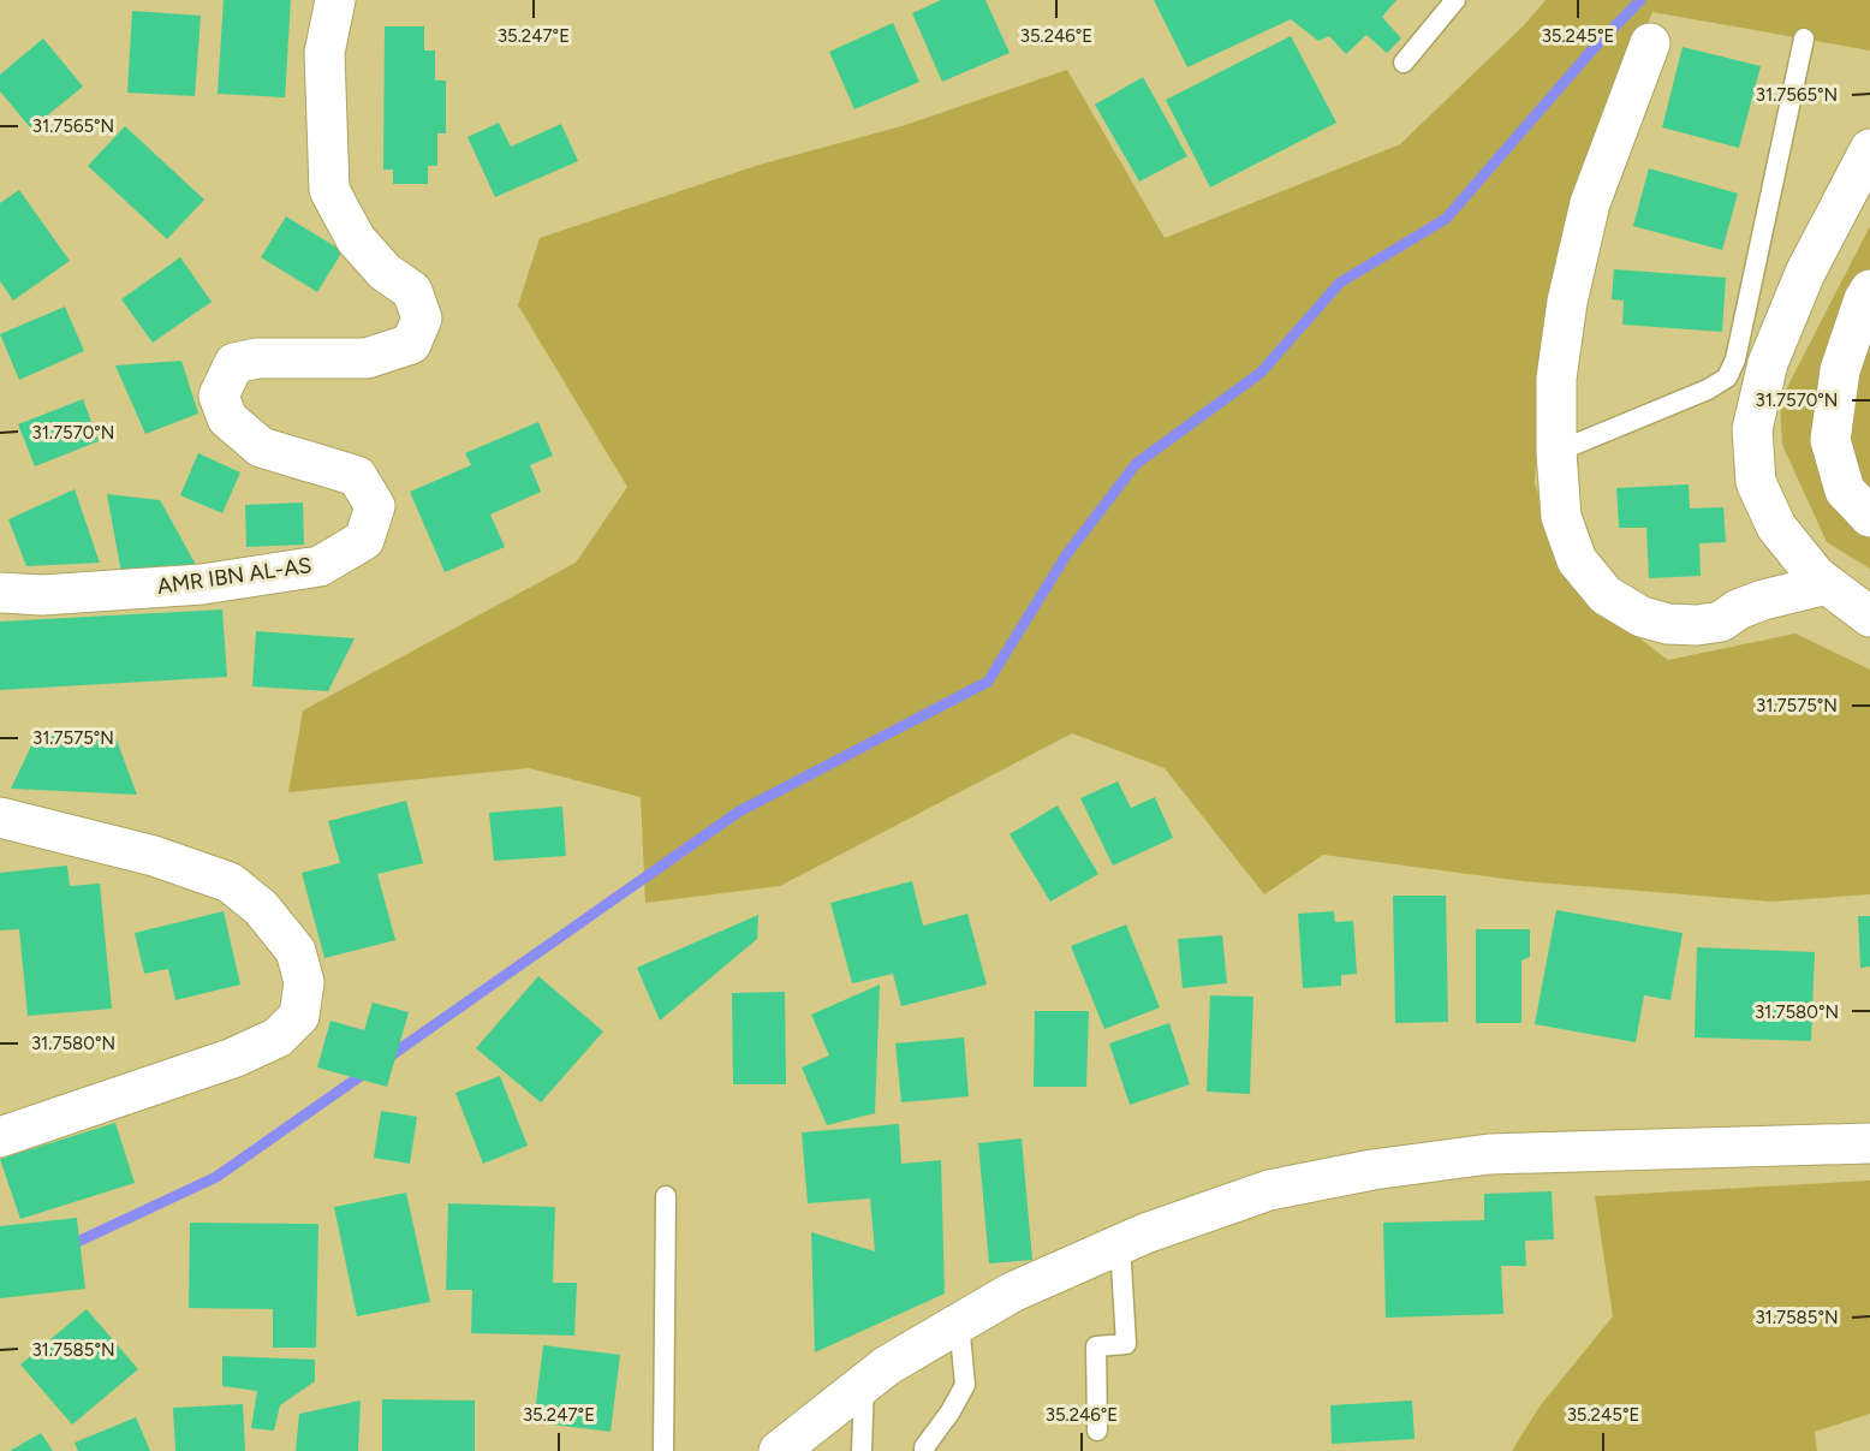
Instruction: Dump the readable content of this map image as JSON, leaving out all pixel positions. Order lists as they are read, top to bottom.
{
  "streets": {
    "street": ["AMR IBN AL-AS"]
  },
  "coordinates": [
    "35.247°E",
    "35.246°E",
    "35.245°E",
    "31.7565°N",
    "31.7570°N",
    "31.7575°N",
    "31.7580°N",
    "31.7585°N"
  ]
}
